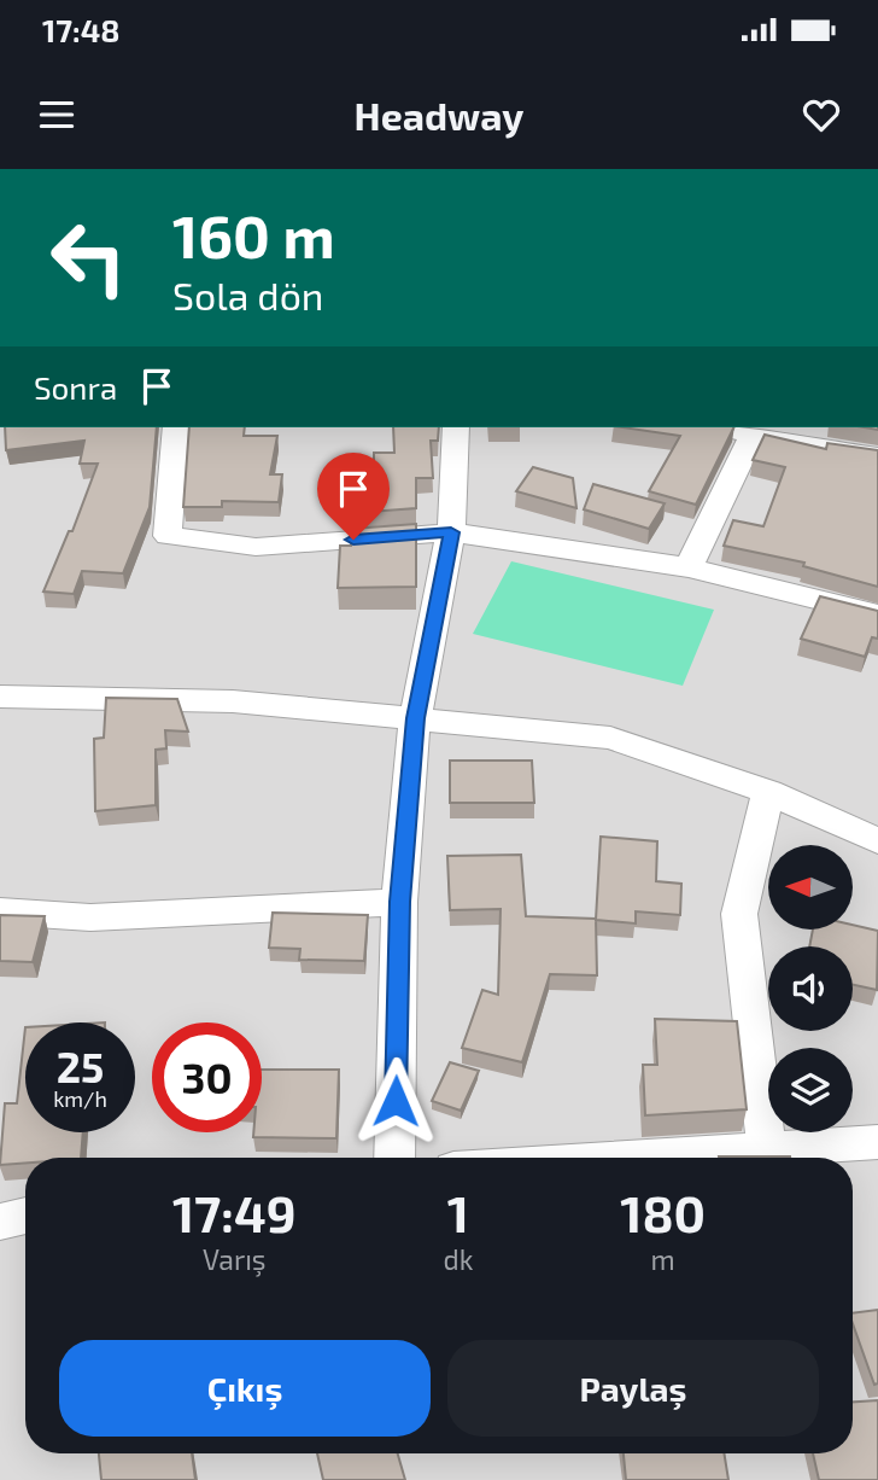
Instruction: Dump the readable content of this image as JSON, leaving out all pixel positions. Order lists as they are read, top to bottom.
{
  "north": "left",
  "page": {
    "status": "17:48",
    "header": "Headway",
    "turn": ["160 m", "Sola dön"],
    "then": "Sonra",
    "speed": "25 km/h",
    "limit": "30",
    "eta": [
      "17:49",
      "Varış",
      "1",
      "dk",
      "180",
      "m"
    ],
    "buttons": ["Çıkış", "Paylaş"]
  }
}
